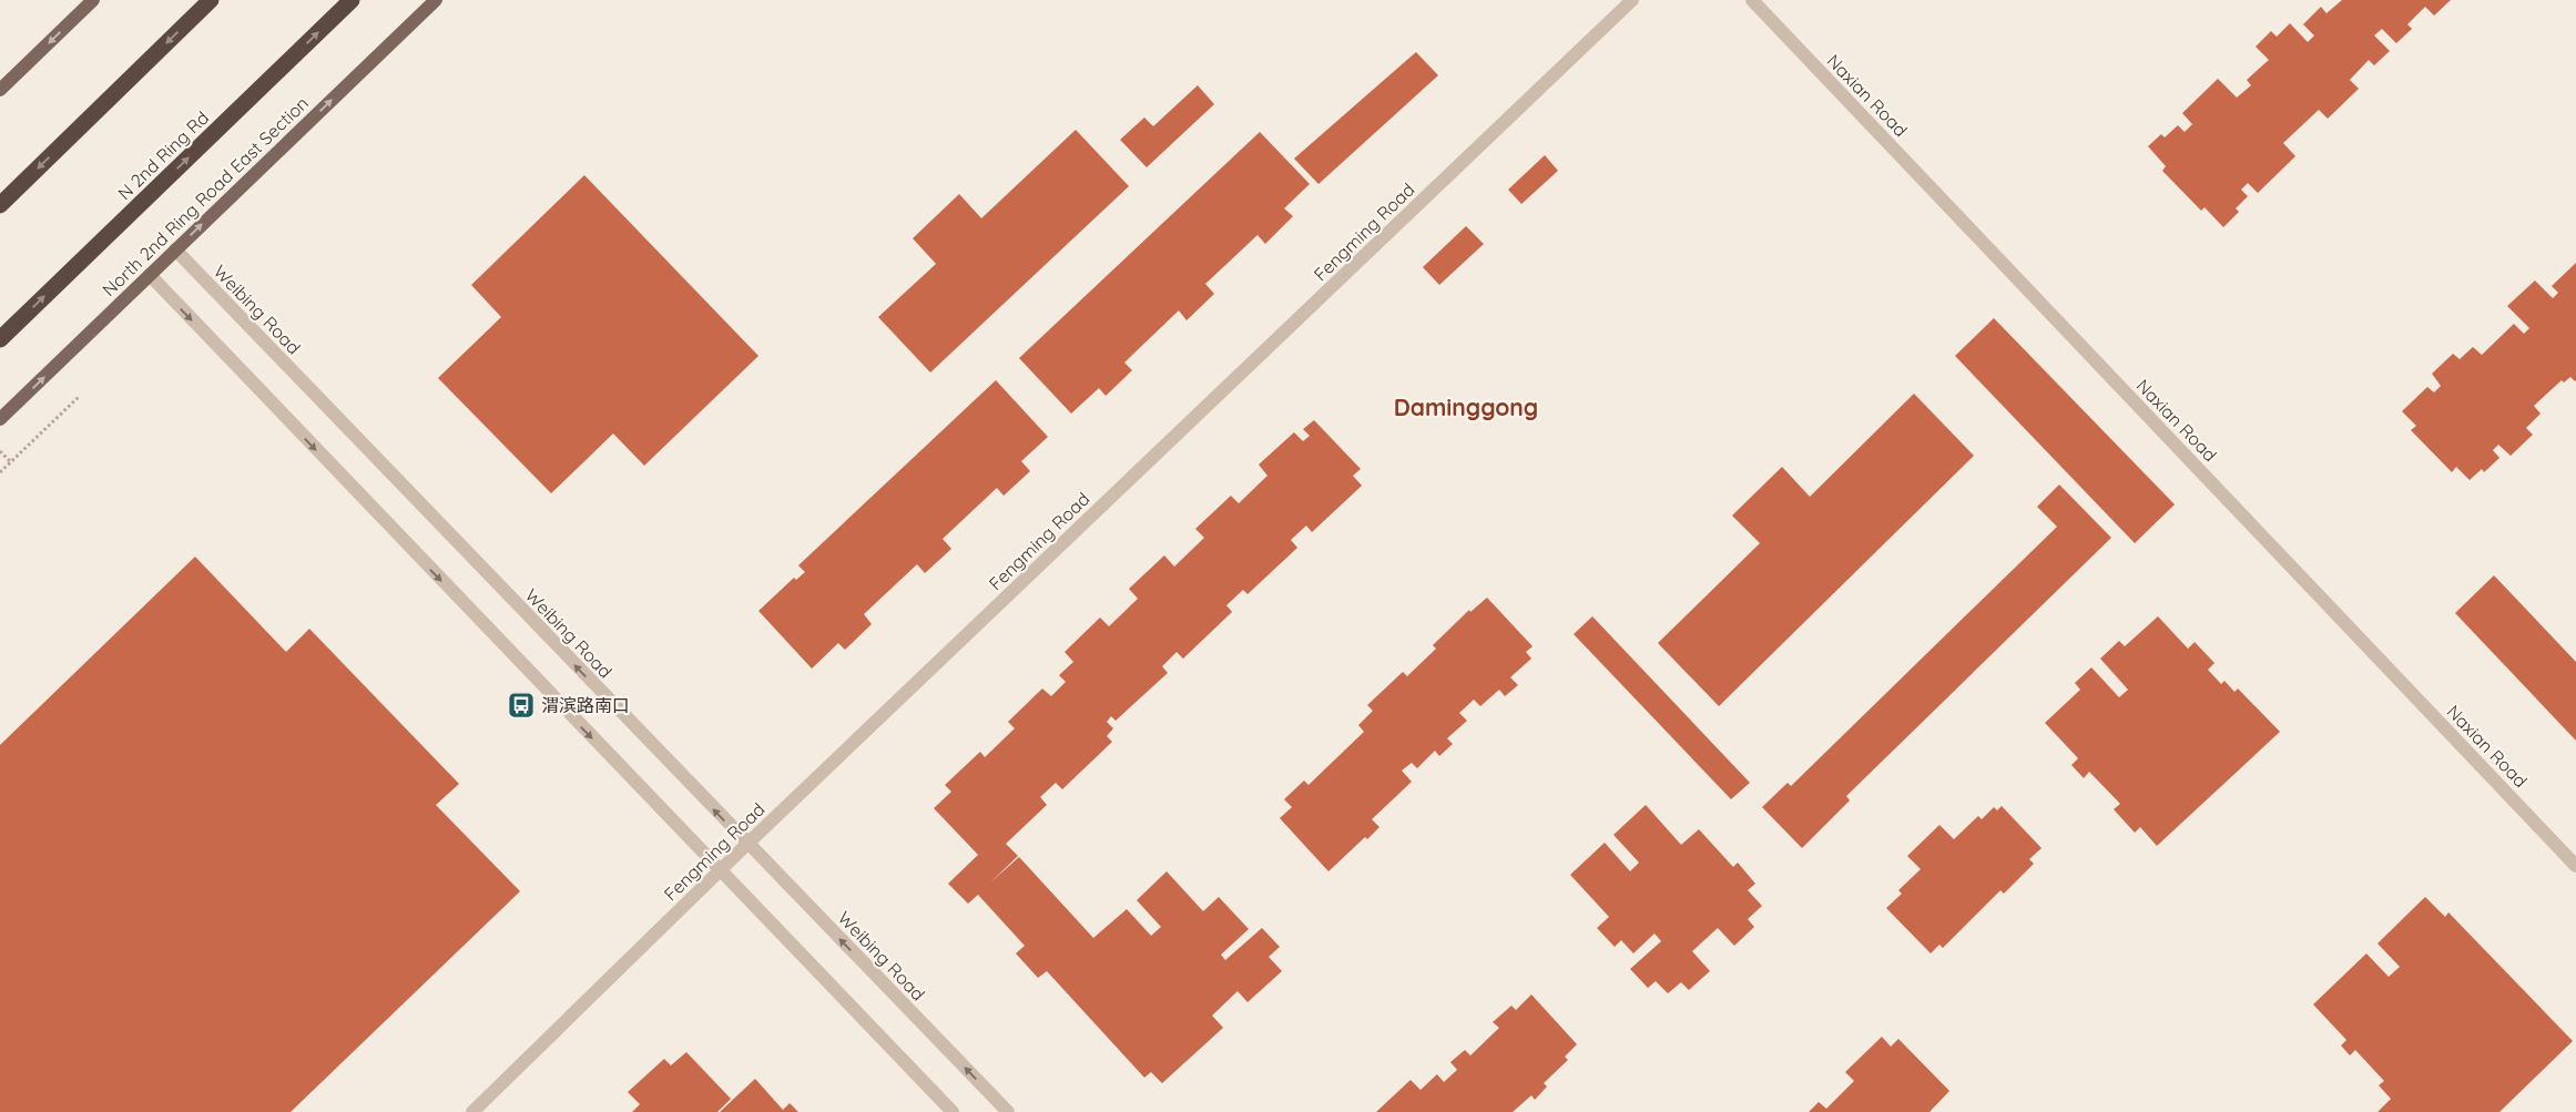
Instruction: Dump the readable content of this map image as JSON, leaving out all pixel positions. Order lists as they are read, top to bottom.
{
  "streets": {
    "highway": ["N 2nd Ring Rd"],
    "main road": ["North 2nd Ring Road East Section"],
    "street": ["Naxian Road", "Fengming Road", "Weibing Road"]
  },
  "crossings": [
    ["North 2nd Ring Road East Section", "Weibing Road"],
    ["Fengming Road", "Weibing Road"]
  ],
  "one_way": ["North 2nd Ring Road East Section"],
  "districts": ["Daminggong"],
  "places": {
    "bus stop": ["渭滨路南口"]
  }
}
